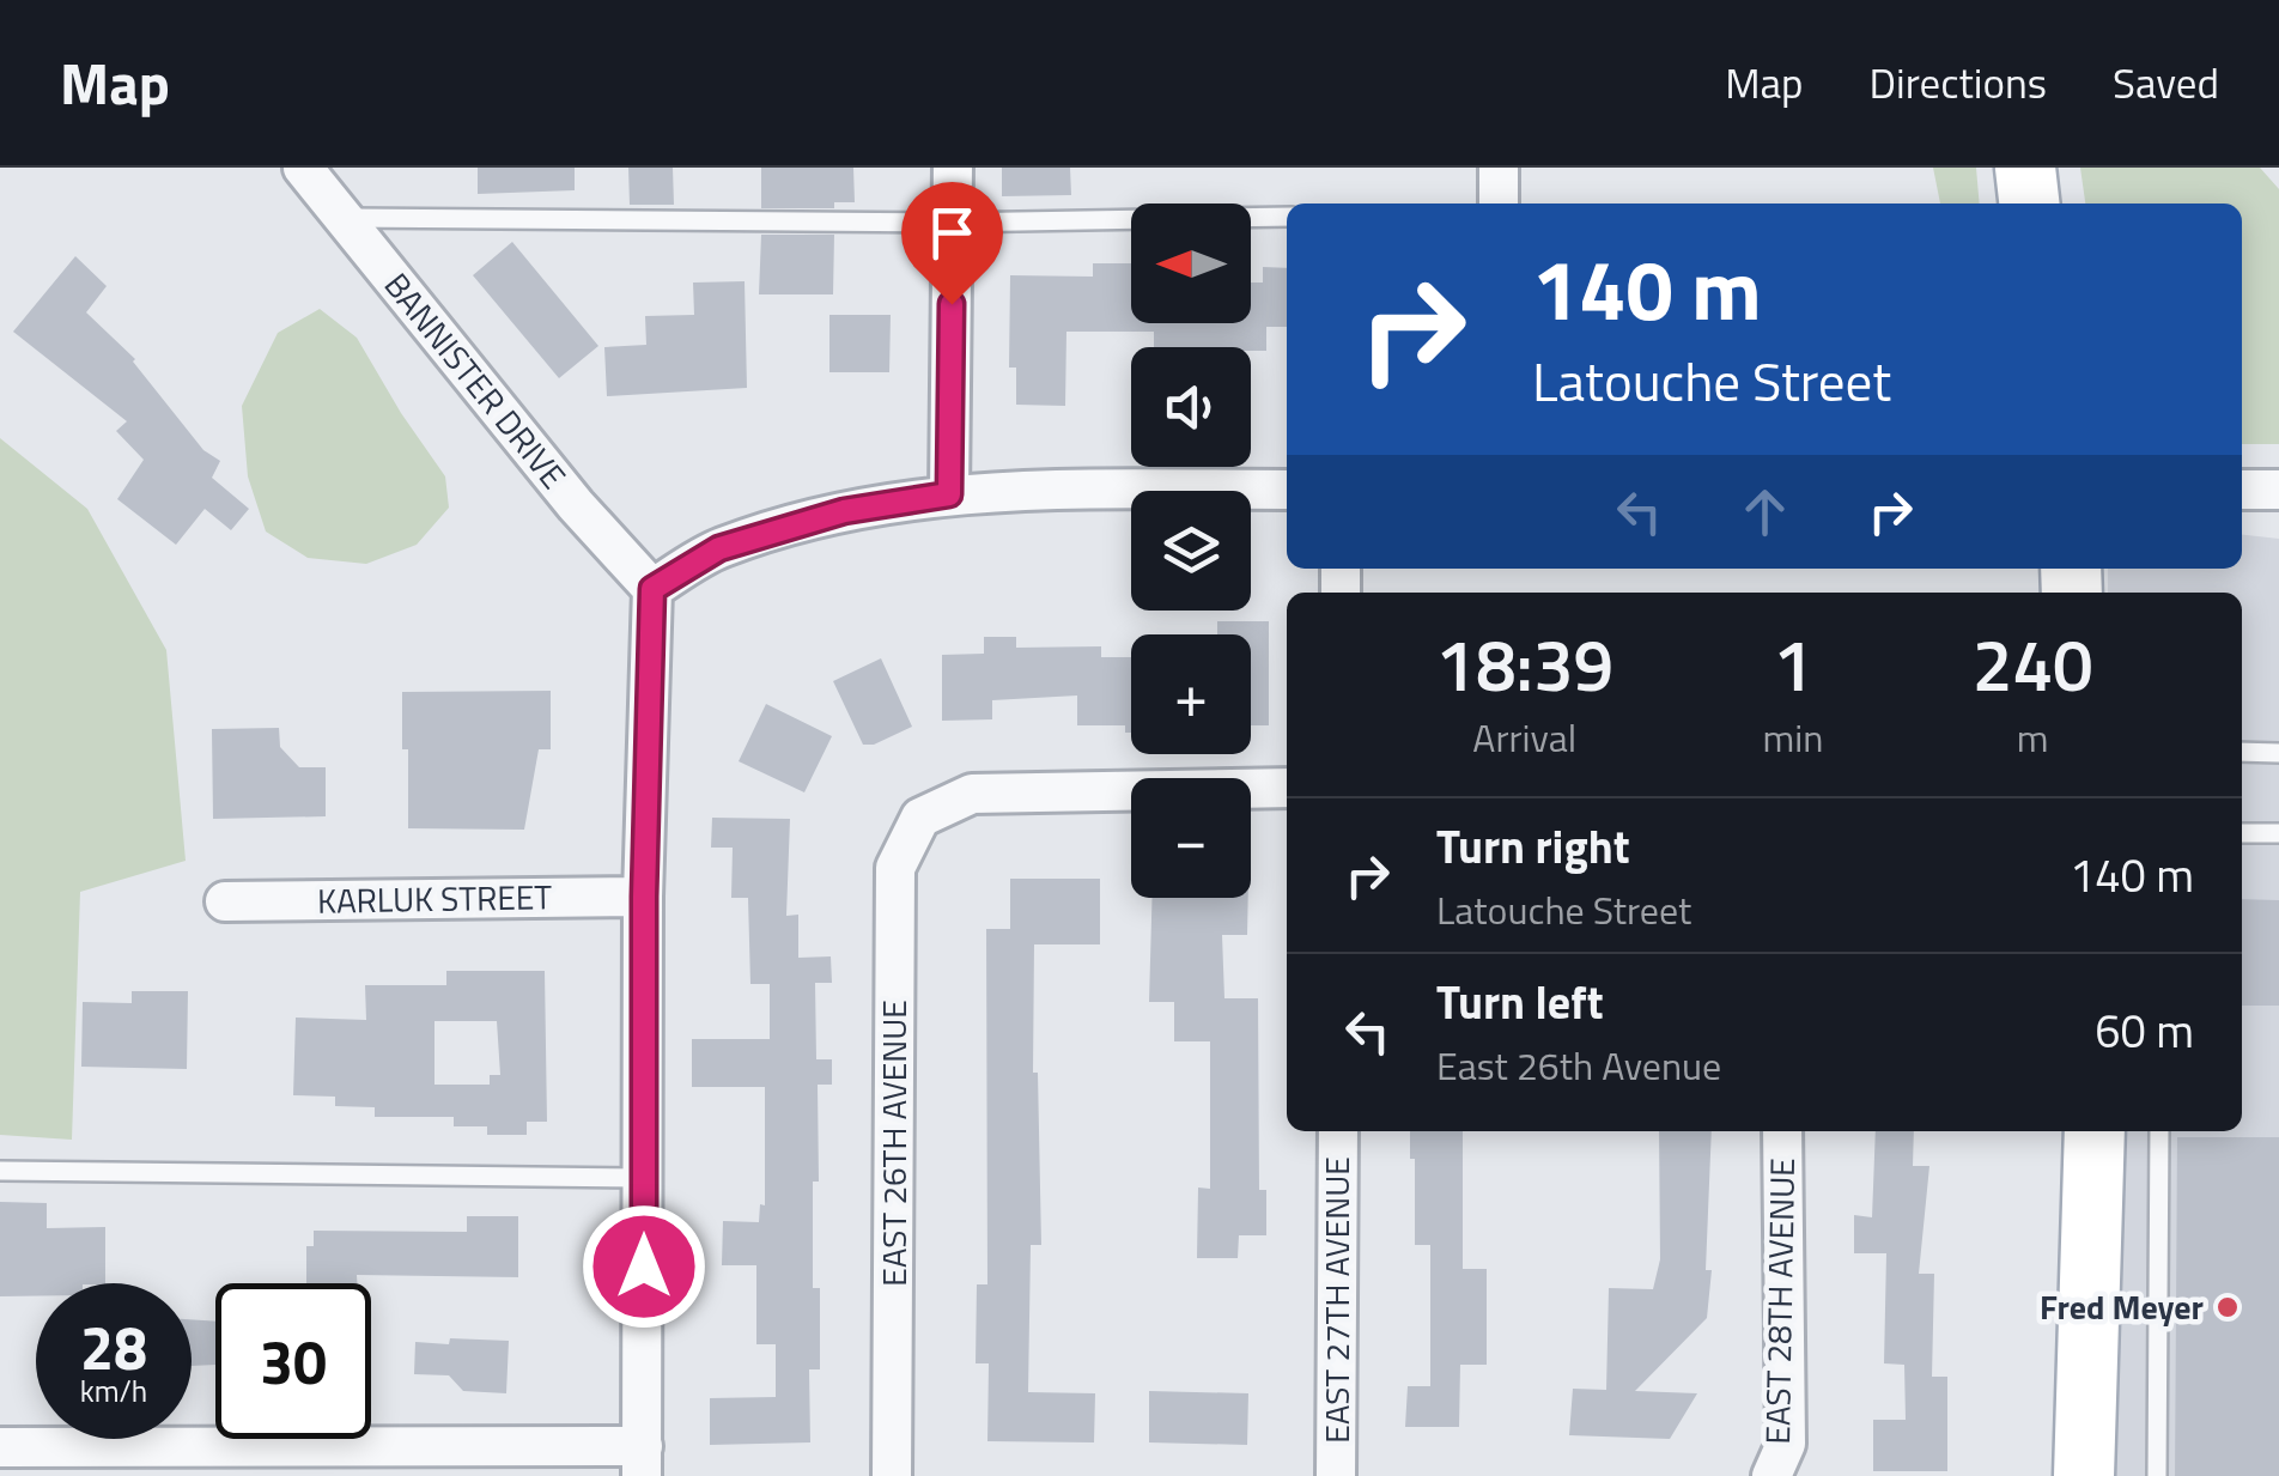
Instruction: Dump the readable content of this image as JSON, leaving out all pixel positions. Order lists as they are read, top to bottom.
{
  "streets": {
    "street": [
      "BANNISTER DRIVE",
      "KARLUK STREET",
      "EAST 26TH AVENUE",
      "EAST 27TH AVENUE",
      "EAST 28TH AVENUE"
    ]
  },
  "places": ["Fred Meyer"],
  "north": "left",
  "page": {
    "header": "Map",
    "nav": ["Map", "Directions", "Saved"],
    "map_buttons": ["+", "−"],
    "turn": ["140 m", "Latouche Street"],
    "eta": [
      "18:39",
      "Arrival",
      "1",
      "min",
      "240",
      "m"
    ],
    "list": [
      {
        "name": "Turn right",
        "note": "Latouche Street",
        "value": "140 m"
      },
      {
        "name": "Turn left",
        "note": "East 26th Avenue",
        "value": "60 m"
      }
    ],
    "speed": "28 km/h",
    "limit": "30"
  }
}
